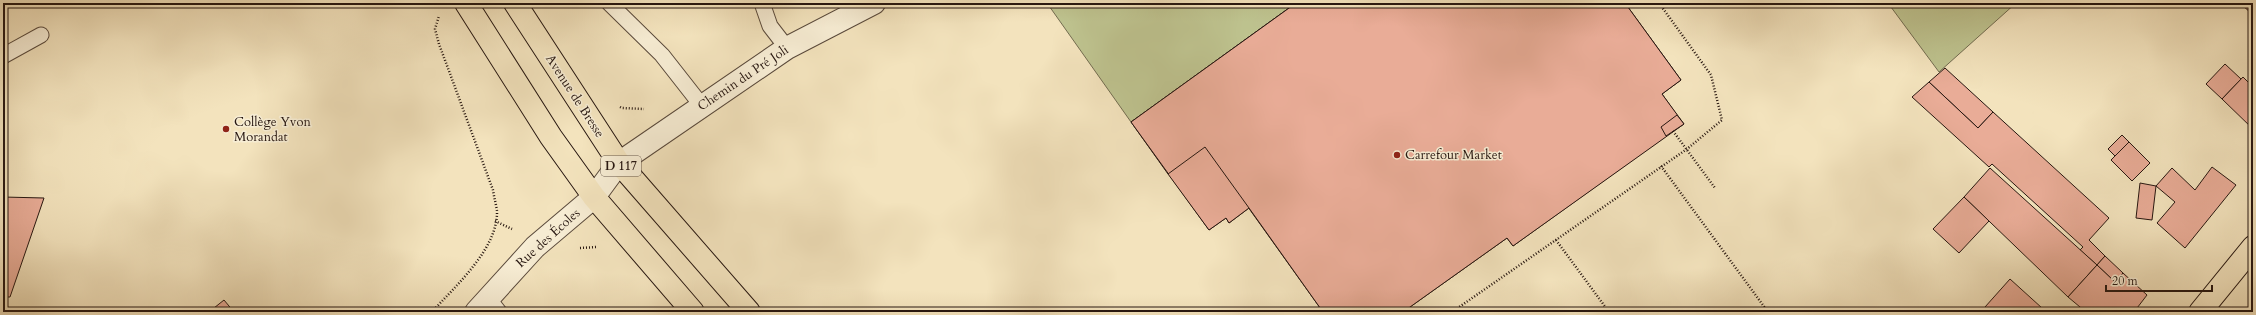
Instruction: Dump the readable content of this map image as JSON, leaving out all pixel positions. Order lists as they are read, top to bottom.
{
  "streets": {
    "main road": ["Avenue de Bresse", "D 117"],
    "street": ["Chemin du Pré Joli", "Rue des Écoles"]
  },
  "crossings": [
    ["Chemin du Pré Joli", "Avenue de Bresse"],
    ["Chemin du Pré Joli", "Rue des Écoles"],
    ["Avenue de Bresse", "Rue des Écoles"],
    ["D 117", "Rue des Écoles"]
  ],
  "places": ["Collège Yvon Morandat", "Carrefour Market"],
  "scale_bar": "20 m"
}
